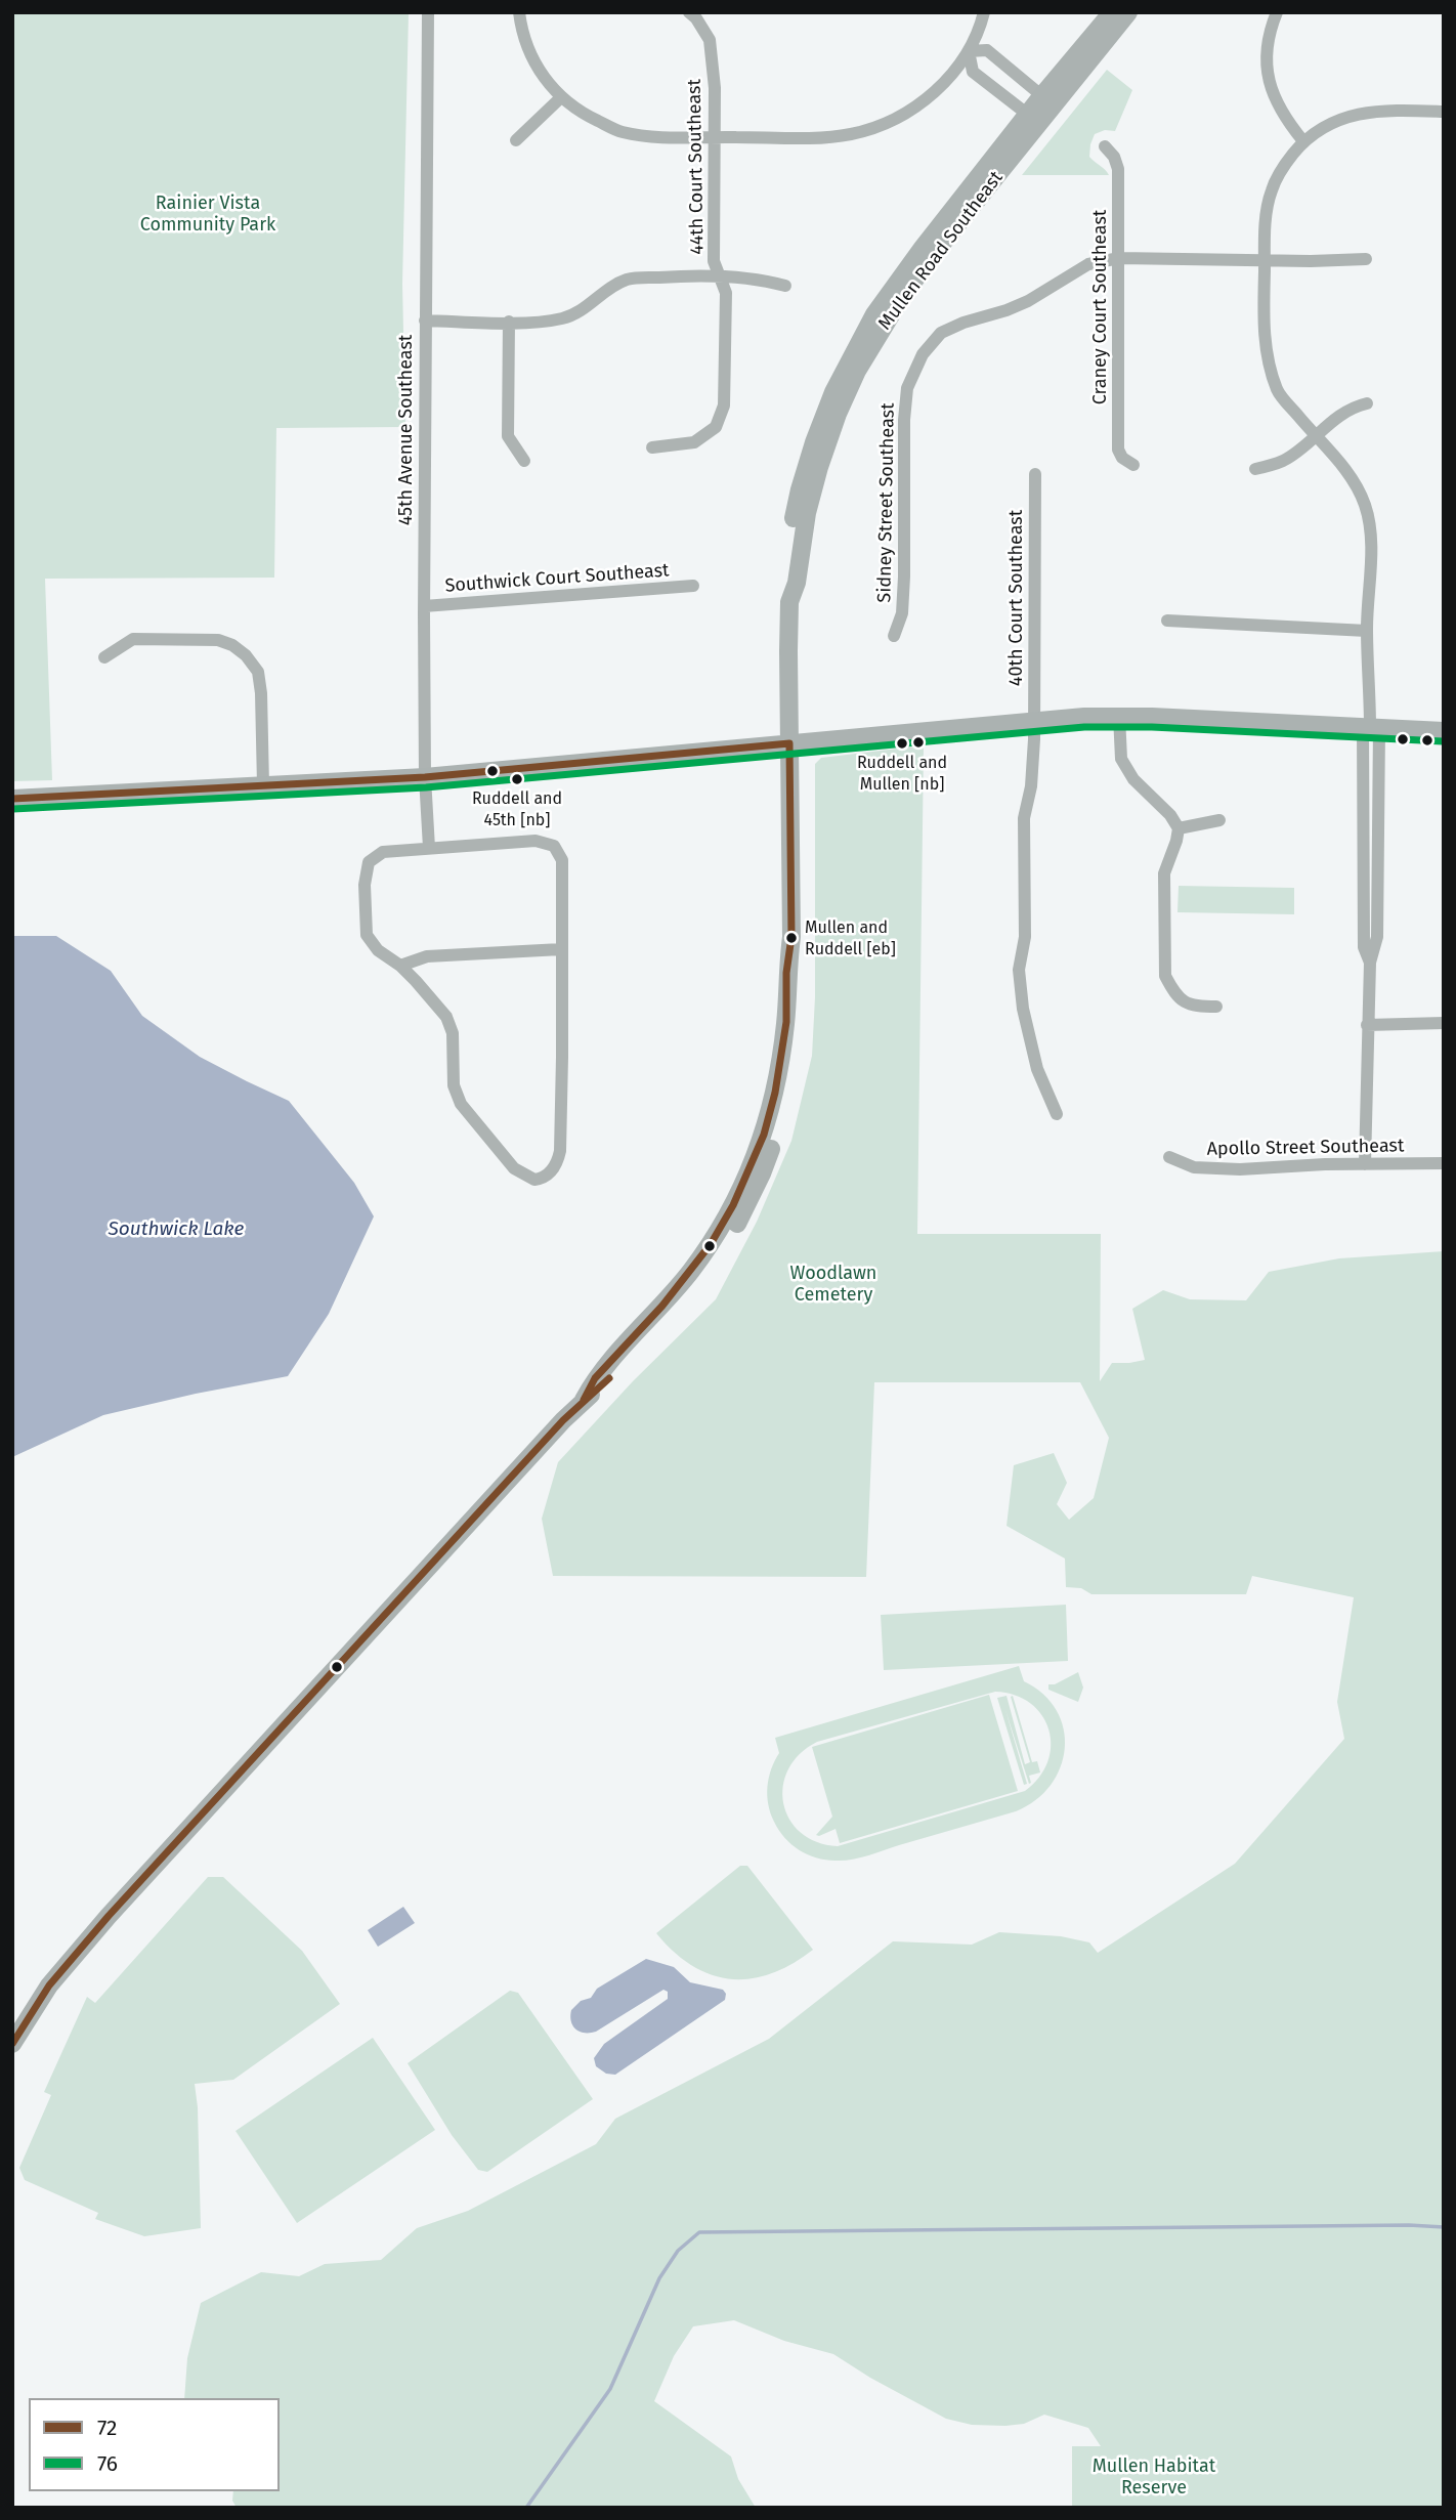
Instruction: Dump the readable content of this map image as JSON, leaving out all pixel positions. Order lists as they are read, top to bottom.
{
  "streets": {
    "street": [
      "44th Court Southeast",
      "Mullen Road Southeast",
      "Craney Court Southeast",
      "45th Avenue Southeast",
      "Sidney Street Southeast",
      "Southwick Court Southeast",
      "40th Court Southeast",
      "Apollo Street Southeast"
    ]
  },
  "crossings": [
    ["Craney Court Southeast", "Sidney Street Southeast"],
    ["45th Avenue Southeast", "Southwick Court Southeast"]
  ],
  "water": ["Southwick Lake"],
  "parks": ["Rainier Vista Community Park", "Woodlawn Cemetery", "Mullen Habitat Reserve"],
  "places": ["Ruddell and Mullen [nb]", "Ruddell and 45th [nb]", "Mullen and Ruddell [eb]"],
  "lines": ["transit line 76", "transit line 72"],
  "legend": ["72", "76"]
}
